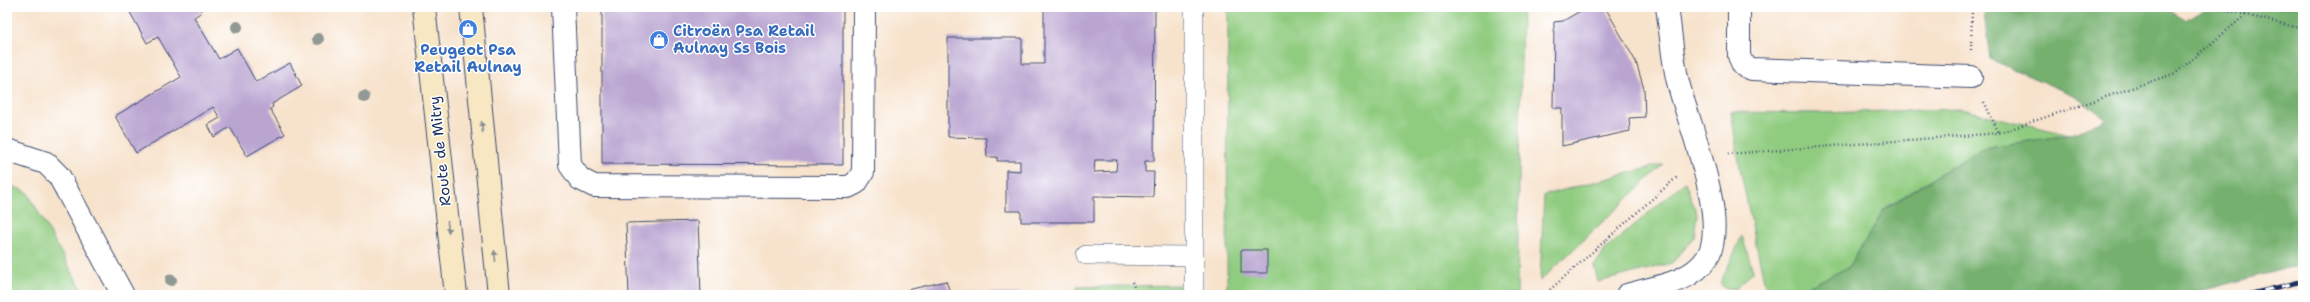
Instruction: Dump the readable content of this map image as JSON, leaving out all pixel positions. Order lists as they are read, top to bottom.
{
  "streets": {
    "main road": ["Route de Mitry"]
  },
  "places": {
    "shop": ["Peugeot Psa Retail Aulnay", "Citroën Psa Retail Aulnay Ss Bois"]
  }
}
